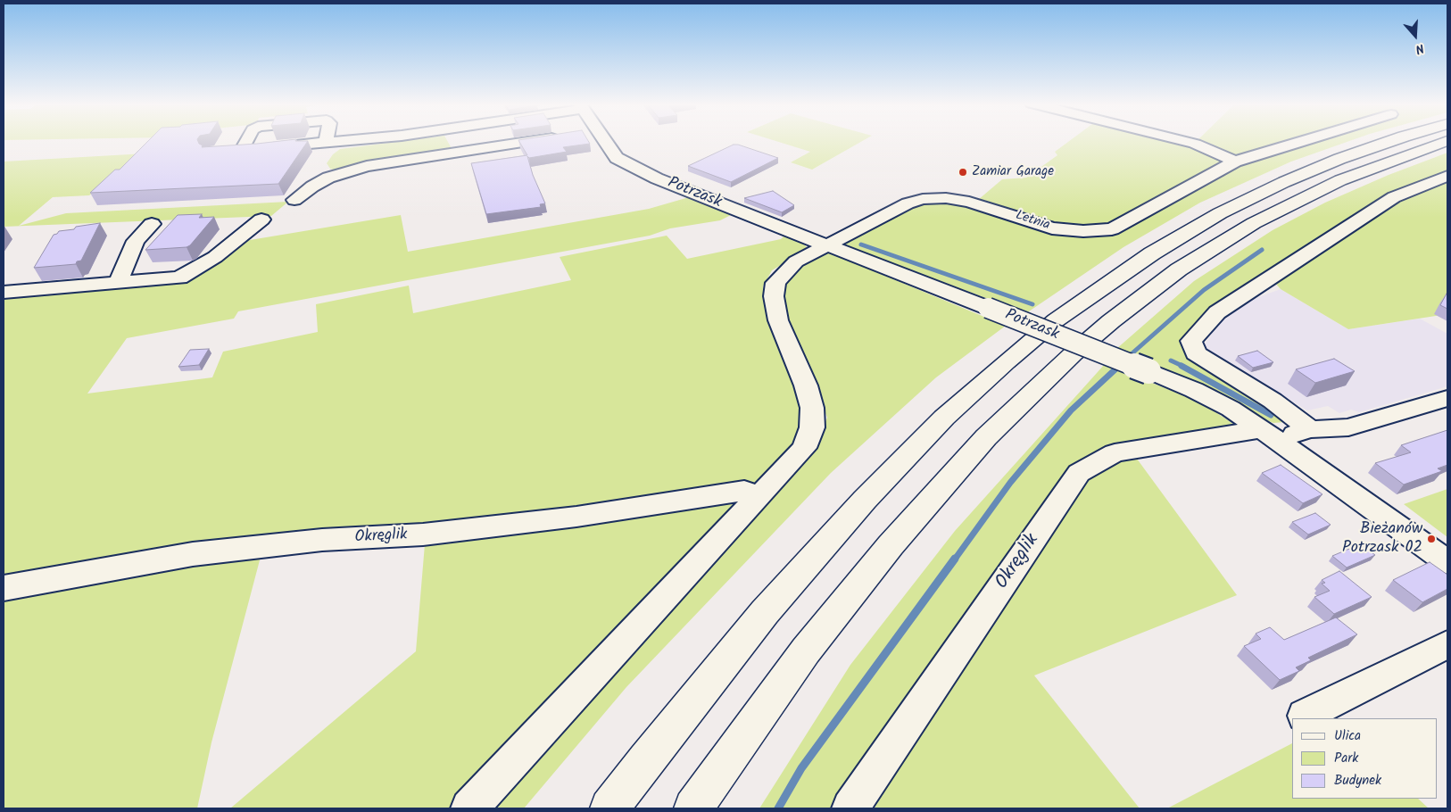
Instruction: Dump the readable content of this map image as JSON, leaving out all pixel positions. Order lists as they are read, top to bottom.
{
  "streets": {
    "street": ["Potrzask", "Letnia", "Okręglik"]
  },
  "crossings": [
    ["Potrzask", "Letnia"],
    ["Potrzask", "Okręglik"]
  ],
  "places": ["Zamiar Garage", "Bieżanów Potrzask 02"],
  "legend": ["Ulica", "Park", "Budynek"],
  "north": "bottom"
}
